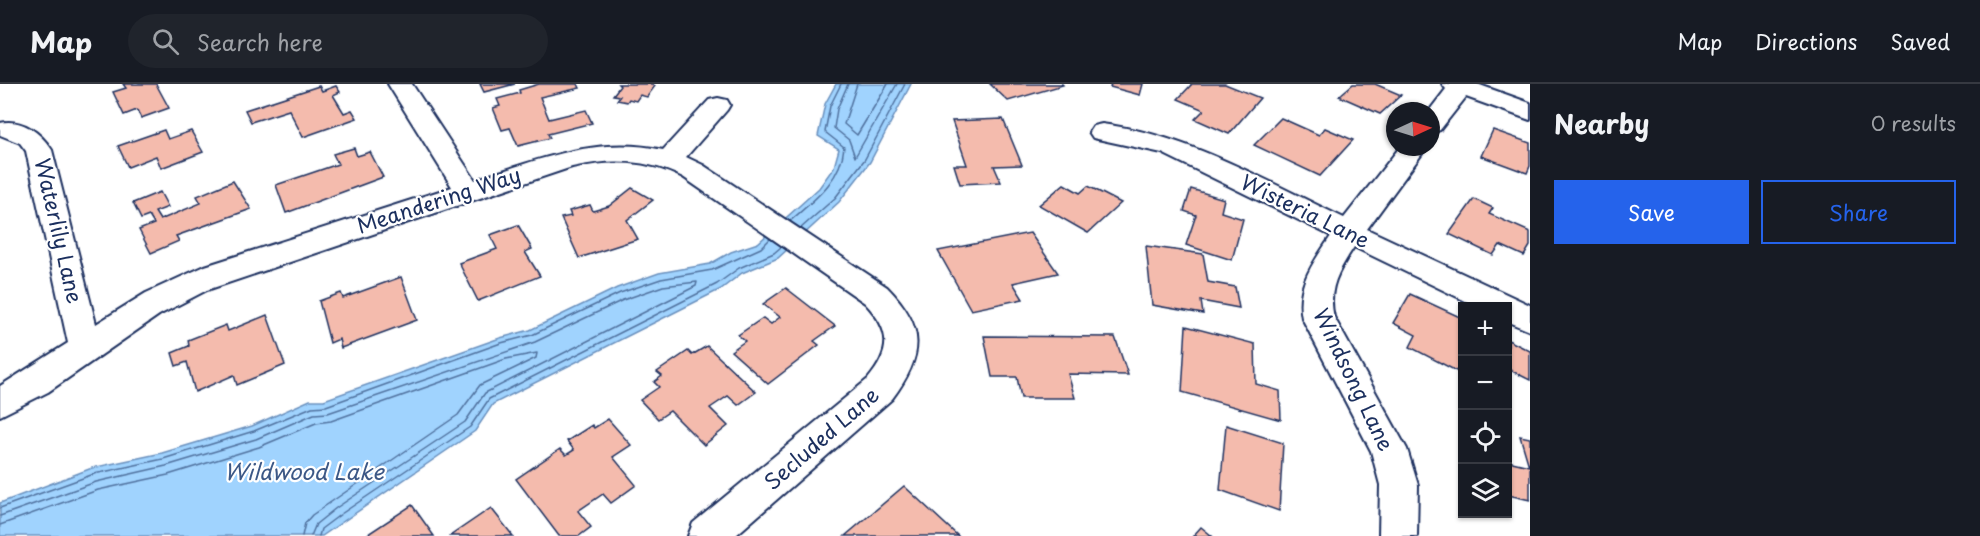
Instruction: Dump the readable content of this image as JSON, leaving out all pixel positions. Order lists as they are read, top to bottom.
{
  "streets": {
    "street": [
      "Meandering Way",
      "Wisteria Lane",
      "Waterlily Lane",
      "Windsong Lane",
      "Secluded Lane"
    ]
  },
  "crossings": [
    ["Meandering Way", "Waterlily Lane"],
    ["Meandering Way", "Secluded Lane"],
    ["Wisteria Lane", "Windsong Lane"]
  ],
  "water": ["Wildwood Lake"],
  "north": "right",
  "page": {
    "header": "Map",
    "search": "Search here",
    "nav": ["Map", "Directions", "Saved"],
    "heading": ["Nearby", "0 results"],
    "buttons": ["Save", "Share"],
    "map_buttons": ["+", "−"]
  }
}
